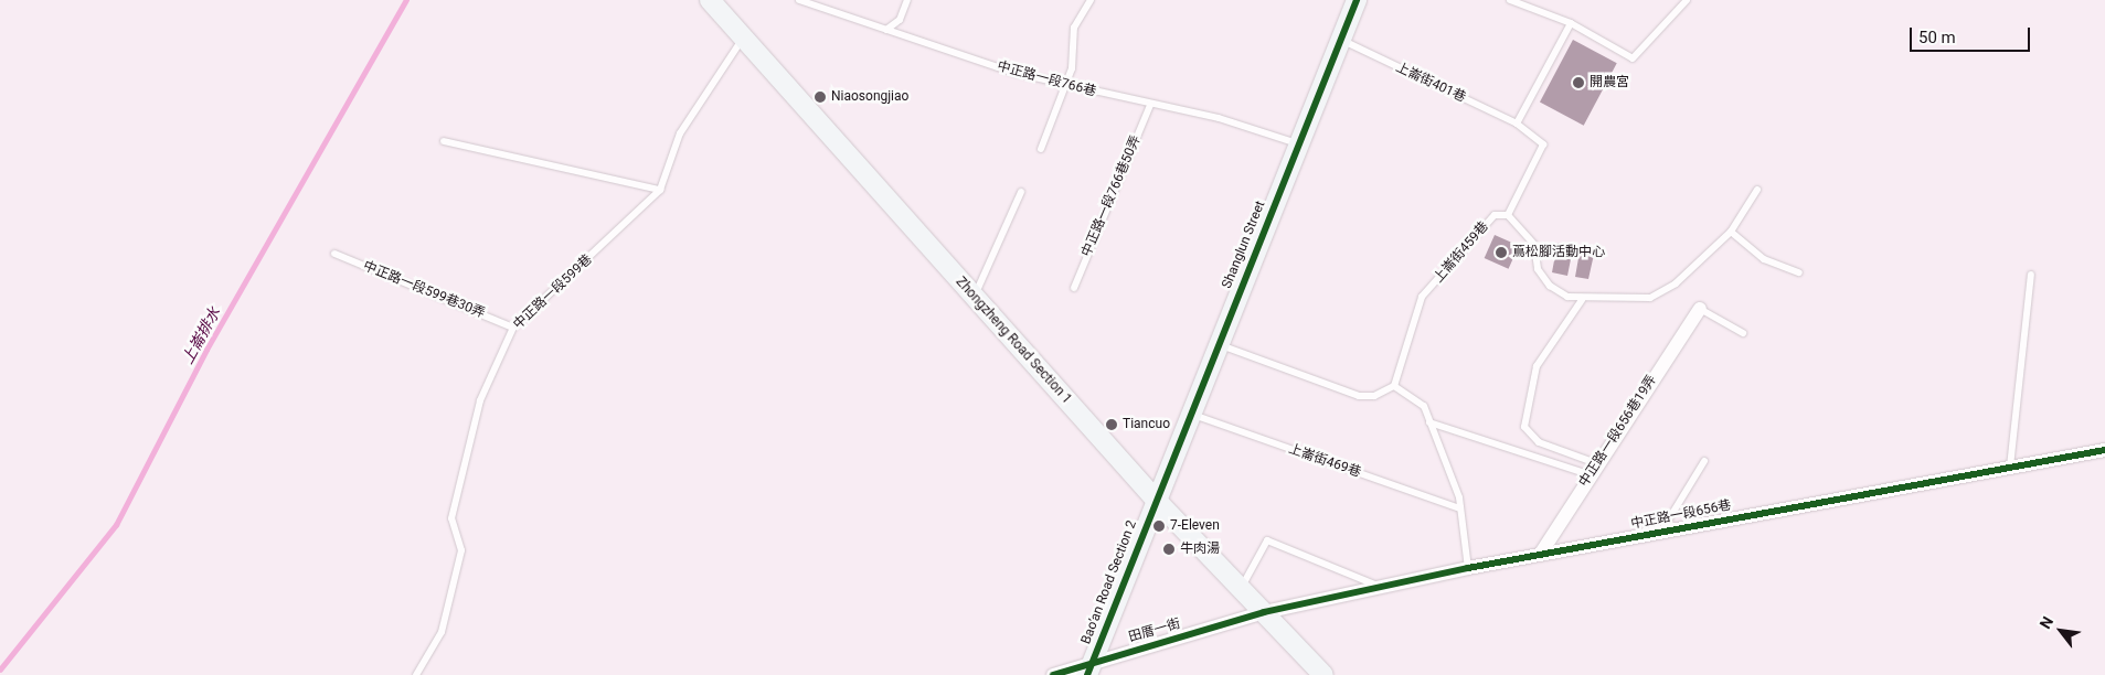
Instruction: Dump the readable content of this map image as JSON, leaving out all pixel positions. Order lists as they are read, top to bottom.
{
  "streets": {
    "main road": ["Shanglun Street", "Zhongzheng Road Section 1", "Bao’an Road Section 2"],
    "street": ["中正路一段656巷19弄", "中正路一段656巷", "田厝一街"],
    "lane": [
      "中正路一段766巷",
      "上崙街401巷",
      "中正路一段766巷50弄",
      "上崙街459巷",
      "中正路一段599巷30弄",
      "中正路一段599巷",
      "上崙街469巷"
    ]
  },
  "crossings": [
    ["中正路一段766巷", "中正路一段766巷50弄"],
    ["中正路一段766巷", "Shanglun Street"],
    ["上崙街401巷", "Shanglun Street"],
    ["上崙街401巷", "上崙街459巷"],
    ["Shanglun Street", "Zhongzheng Road Section 1"],
    ["Shanglun Street", "上崙街469巷"],
    ["Shanglun Street", "Bao’an Road Section 2"],
    ["中正路一段599巷30弄", "中正路一段599巷"],
    ["中正路一段599巷", "Zhongzheng Road Section 1"],
    ["Zhongzheng Road Section 1", "中正路一段656巷"],
    ["Zhongzheng Road Section 1", "Bao’an Road Section 2"],
    ["Zhongzheng Road Section 1", "田厝一街"],
    ["中正路一段656巷19弄", "中正路一段656巷"],
    ["中正路一段656巷", "田厝一街"],
    ["Bao’an Road Section 2", "田厝一街"]
  ],
  "water": ["上崙排水"],
  "places": [
    "開農宮",
    "Niaosongjiao",
    "蔦松腳活動中心",
    "Tiancuo",
    "7-Eleven",
    "牛肉湯"
  ],
  "scale_bar": "50 m",
  "north": "top left"
}
